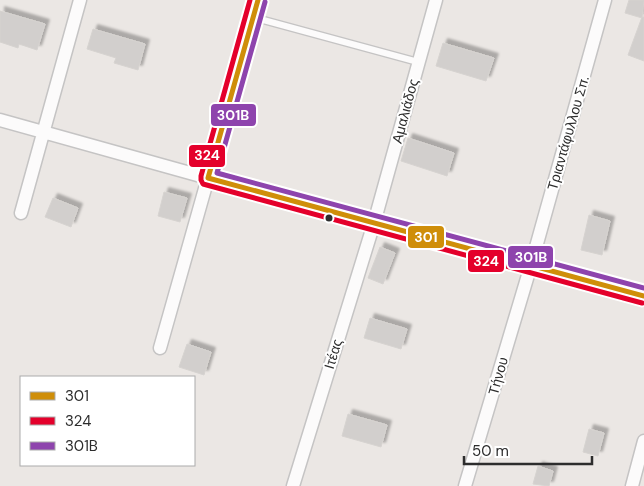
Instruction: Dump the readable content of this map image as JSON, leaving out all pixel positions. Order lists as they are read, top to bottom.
{
  "streets": {
    "street": [
      "Αμαλιάδος",
      "Τριαντάφυλλου Σπ.",
      "Ιτέας",
      "Τήνου"
    ]
  },
  "crossings": [
    ["Αμαλιάδος", "Ιτέας"],
    ["Τριαντάφυλλου Σπ.", "Τήνου"]
  ],
  "lines": ["transit line 301", "transit line 324", "transit line 301B"],
  "legend": ["301", "324", "301B"],
  "scale_bar": "50 m"
}
